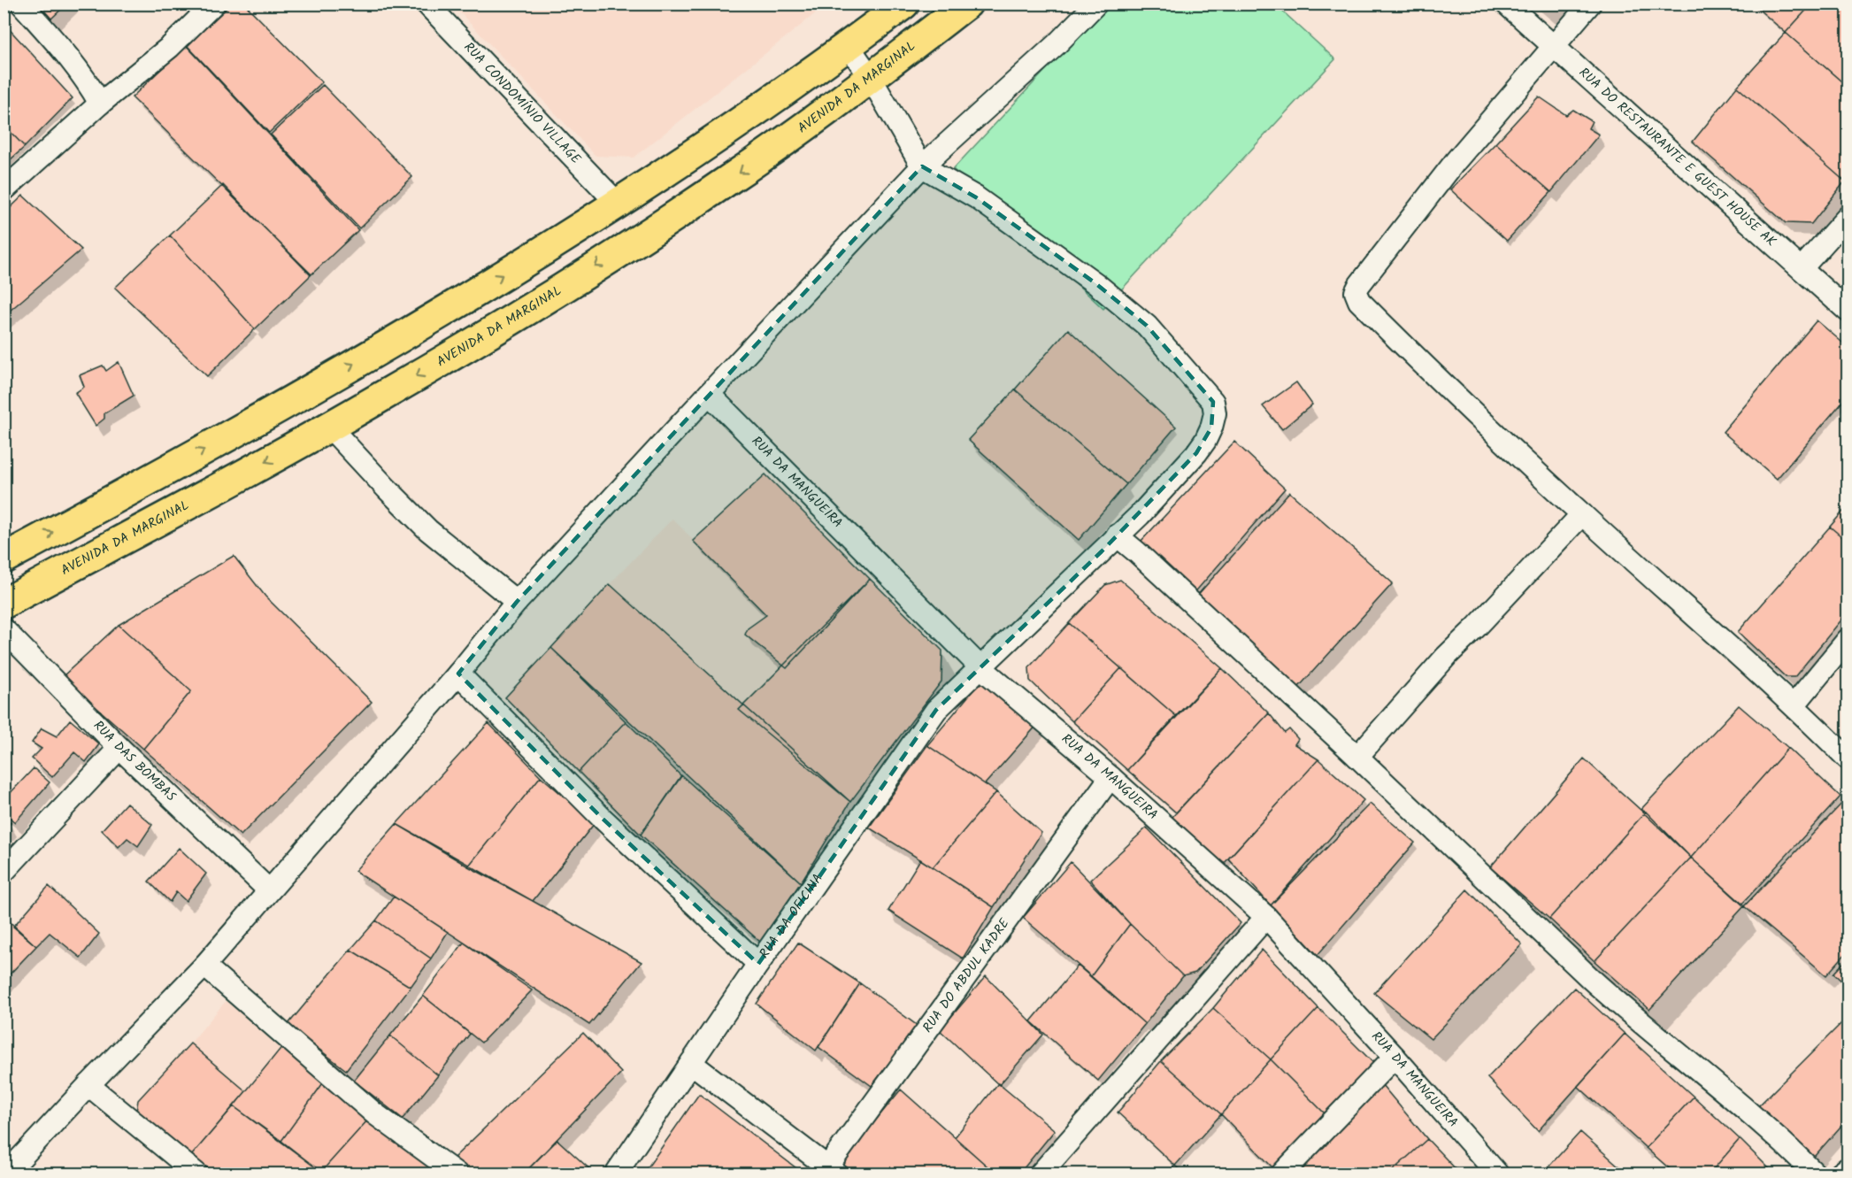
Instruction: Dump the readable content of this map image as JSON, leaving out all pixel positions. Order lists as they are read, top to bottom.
{
  "streets": {
    "main road": ["AVENIDA DA MARGINAL"],
    "street": [
      "RUA CONDOMÍNIO VILLAGE",
      "RUA DO RESTAURANTE E GUEST HOUSE AK",
      "RUA DA MANGUEIRA",
      "RUA DAS BOMBAS",
      "RUA DA OFICINA",
      "RUA DO ABDUL KADRE"
    ]
  },
  "crossings": [
    ["RUA DA MANGUEIRA", "RUA DA OFICINA"],
    ["RUA DA MANGUEIRA", "RUA DO ABDUL KADRE"]
  ]
}
